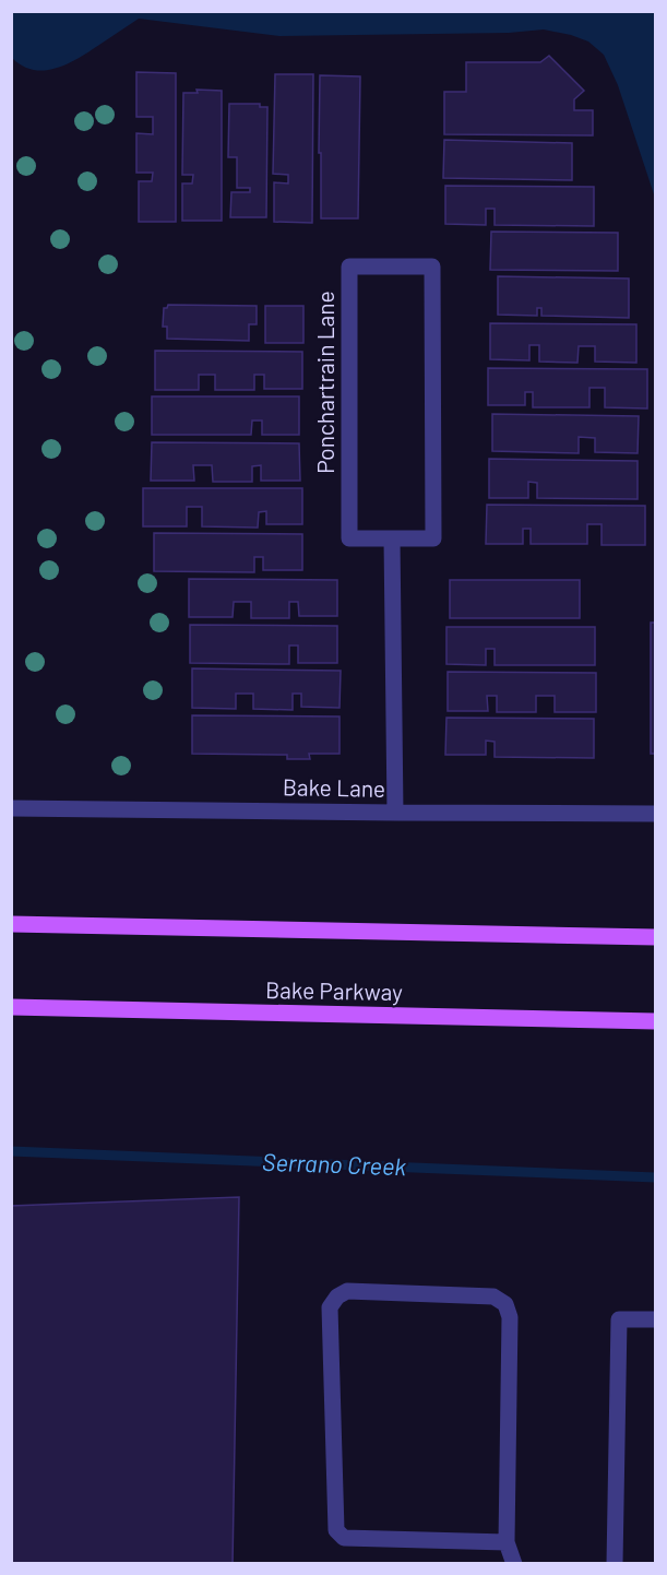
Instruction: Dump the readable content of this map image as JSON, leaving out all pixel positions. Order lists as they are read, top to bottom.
{
  "streets": {
    "main road": ["Bake Parkway"],
    "street": ["Ponchartrain Lane", "Bake Lane"]
  },
  "water": ["Serrano Creek"]
}
